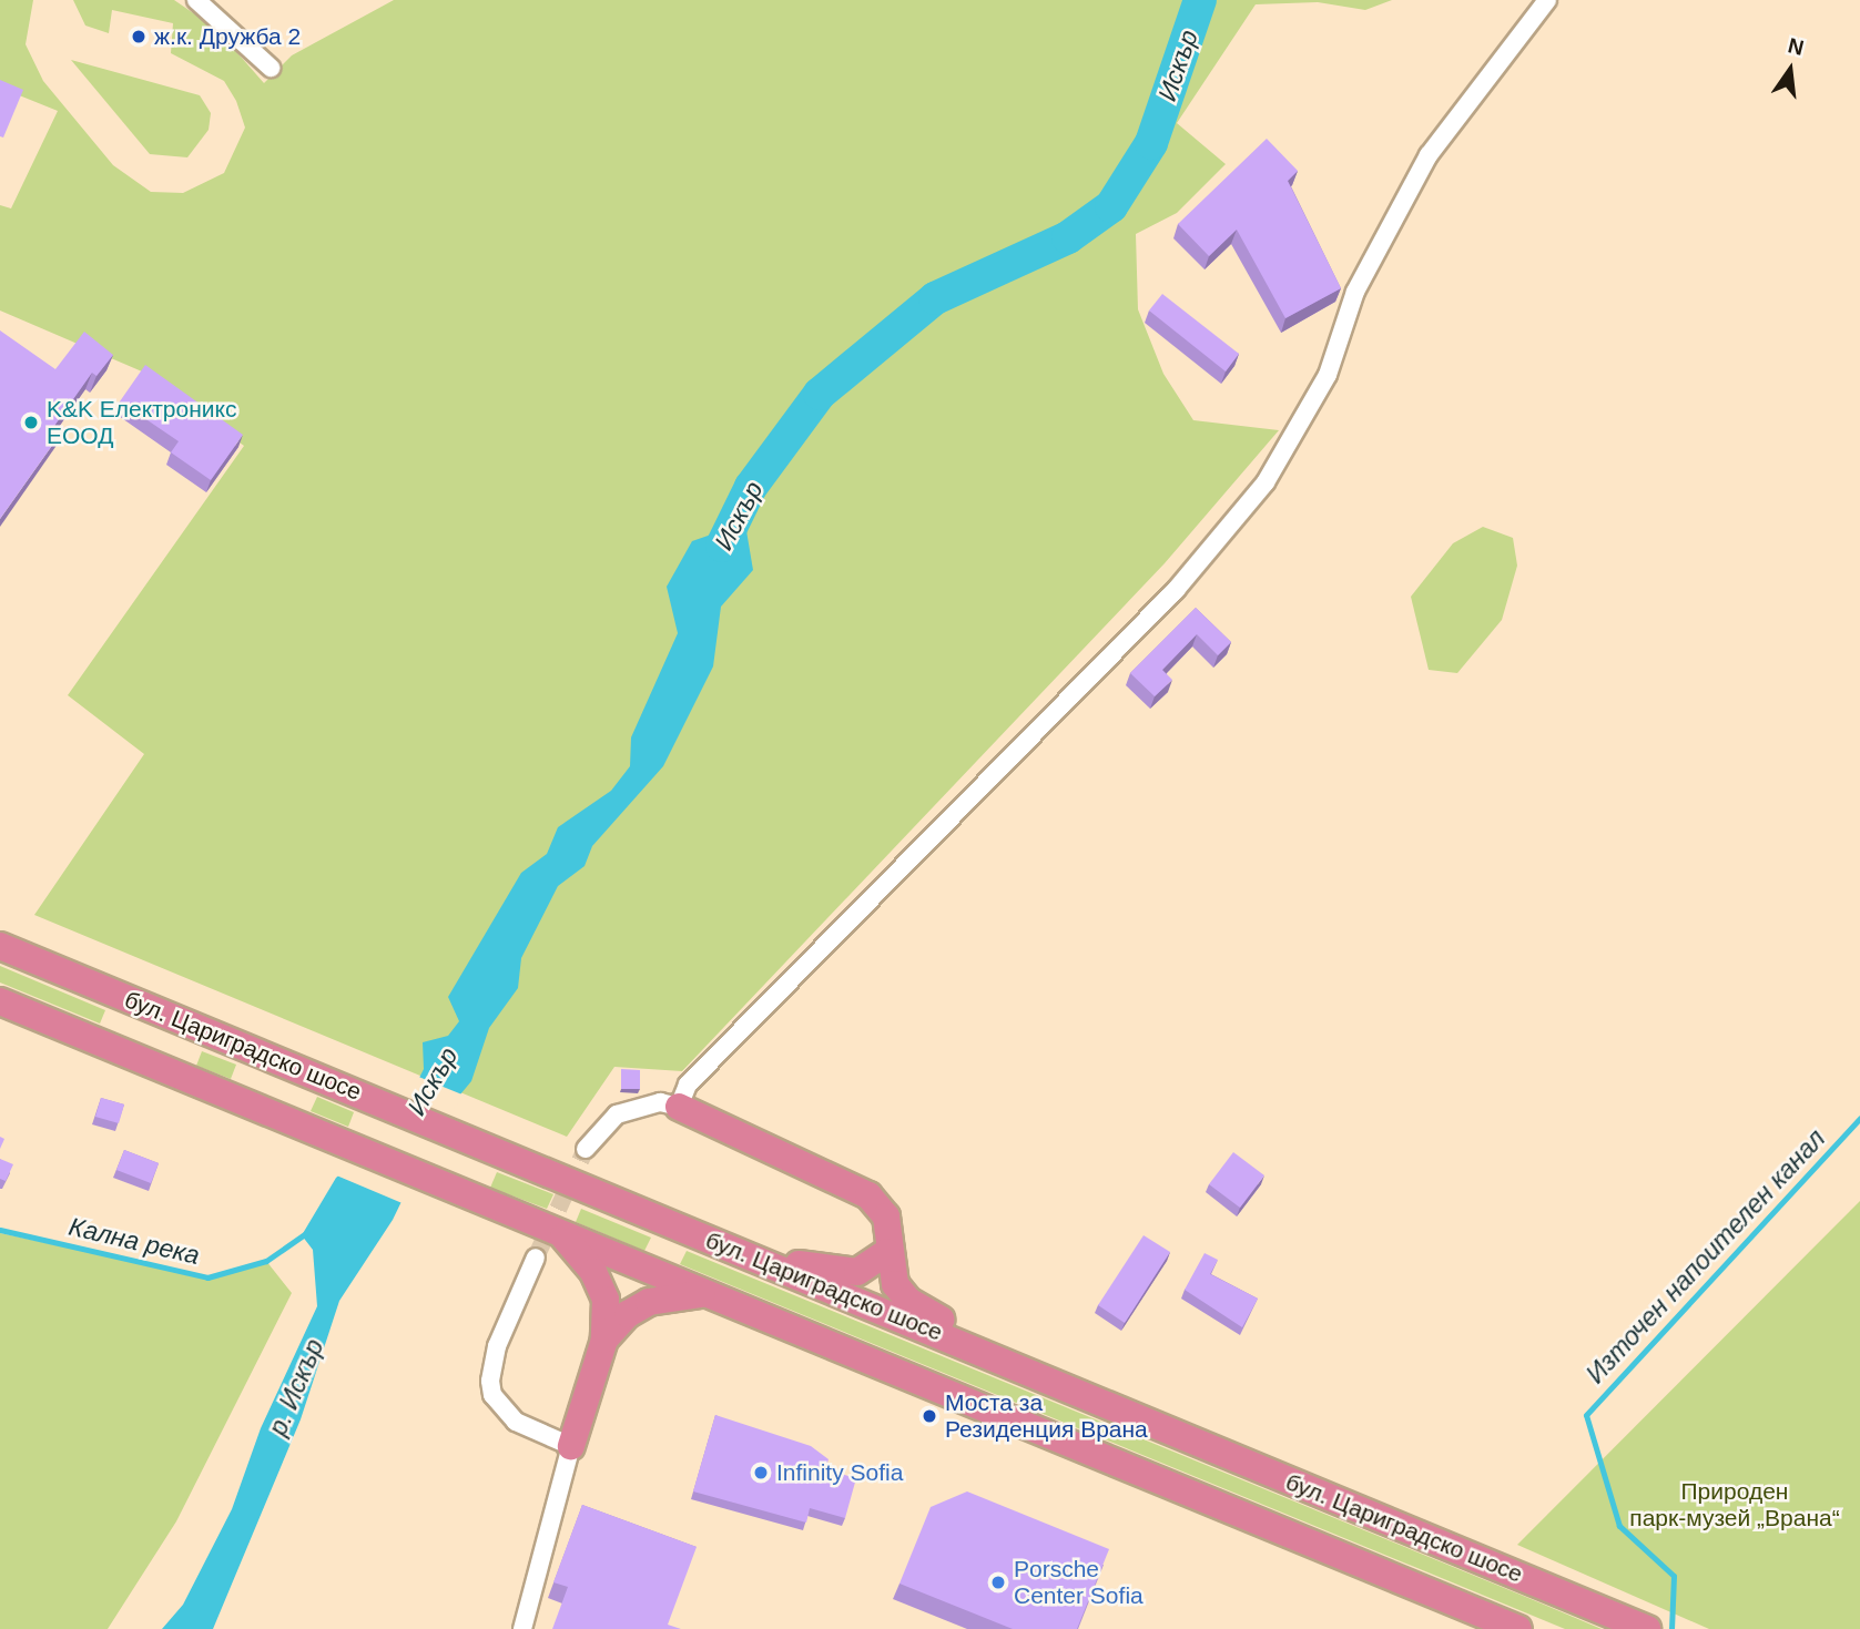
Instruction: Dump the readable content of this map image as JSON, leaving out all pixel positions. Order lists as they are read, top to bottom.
{
  "streets": {
    "highway": ["бул. Цариградско шосе"]
  },
  "water": [
    "Искър",
    "Кална река",
    "Източен напоителен канал",
    "р. Искър"
  ],
  "parks": ["Природен парк-музей „Врана“"],
  "places": [
    "ж.к. Дружба 2",
    "K&K Електроникс ЕООД",
    "Моста за Резиденция Врана",
    "Infinity Sofia",
    "Porsche Center Sofia"
  ],
  "north": "top"
}
